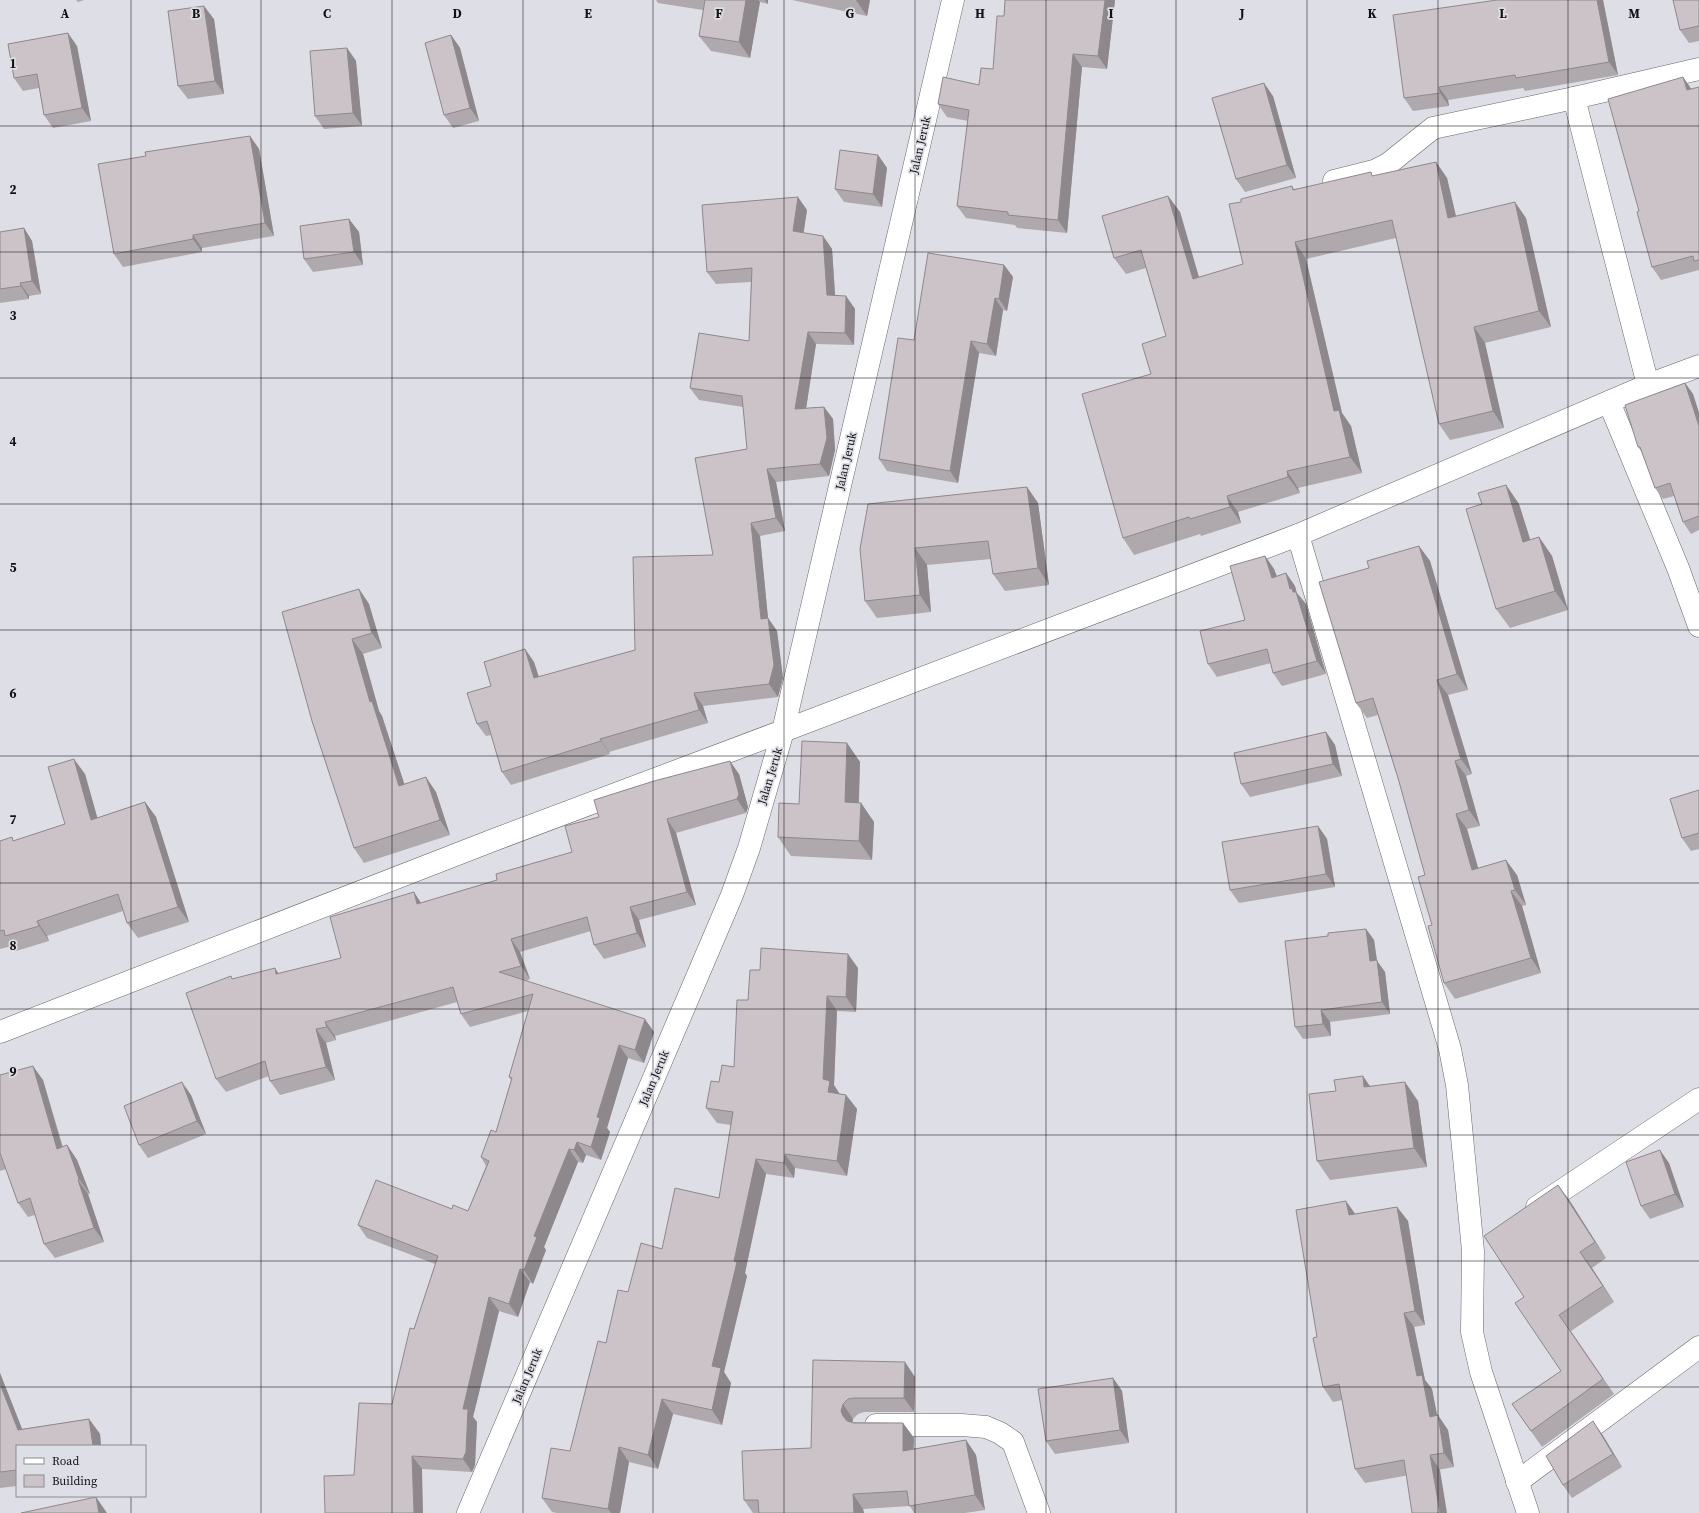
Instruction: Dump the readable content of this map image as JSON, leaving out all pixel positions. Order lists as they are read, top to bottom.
{
  "streets": {
    "street": ["Jalan Jeruk"]
  },
  "legend": ["Road", "Building"],
  "grid": {
    "columns": [
      "A",
      "B",
      "C",
      "D",
      "E",
      "F",
      "G",
      "H",
      "I",
      "J",
      "K",
      "L",
      "M"
    ],
    "rows": [
      "1",
      "2",
      "3",
      "4",
      "5",
      "6",
      "7",
      "8",
      "9"
    ]
  }
}
